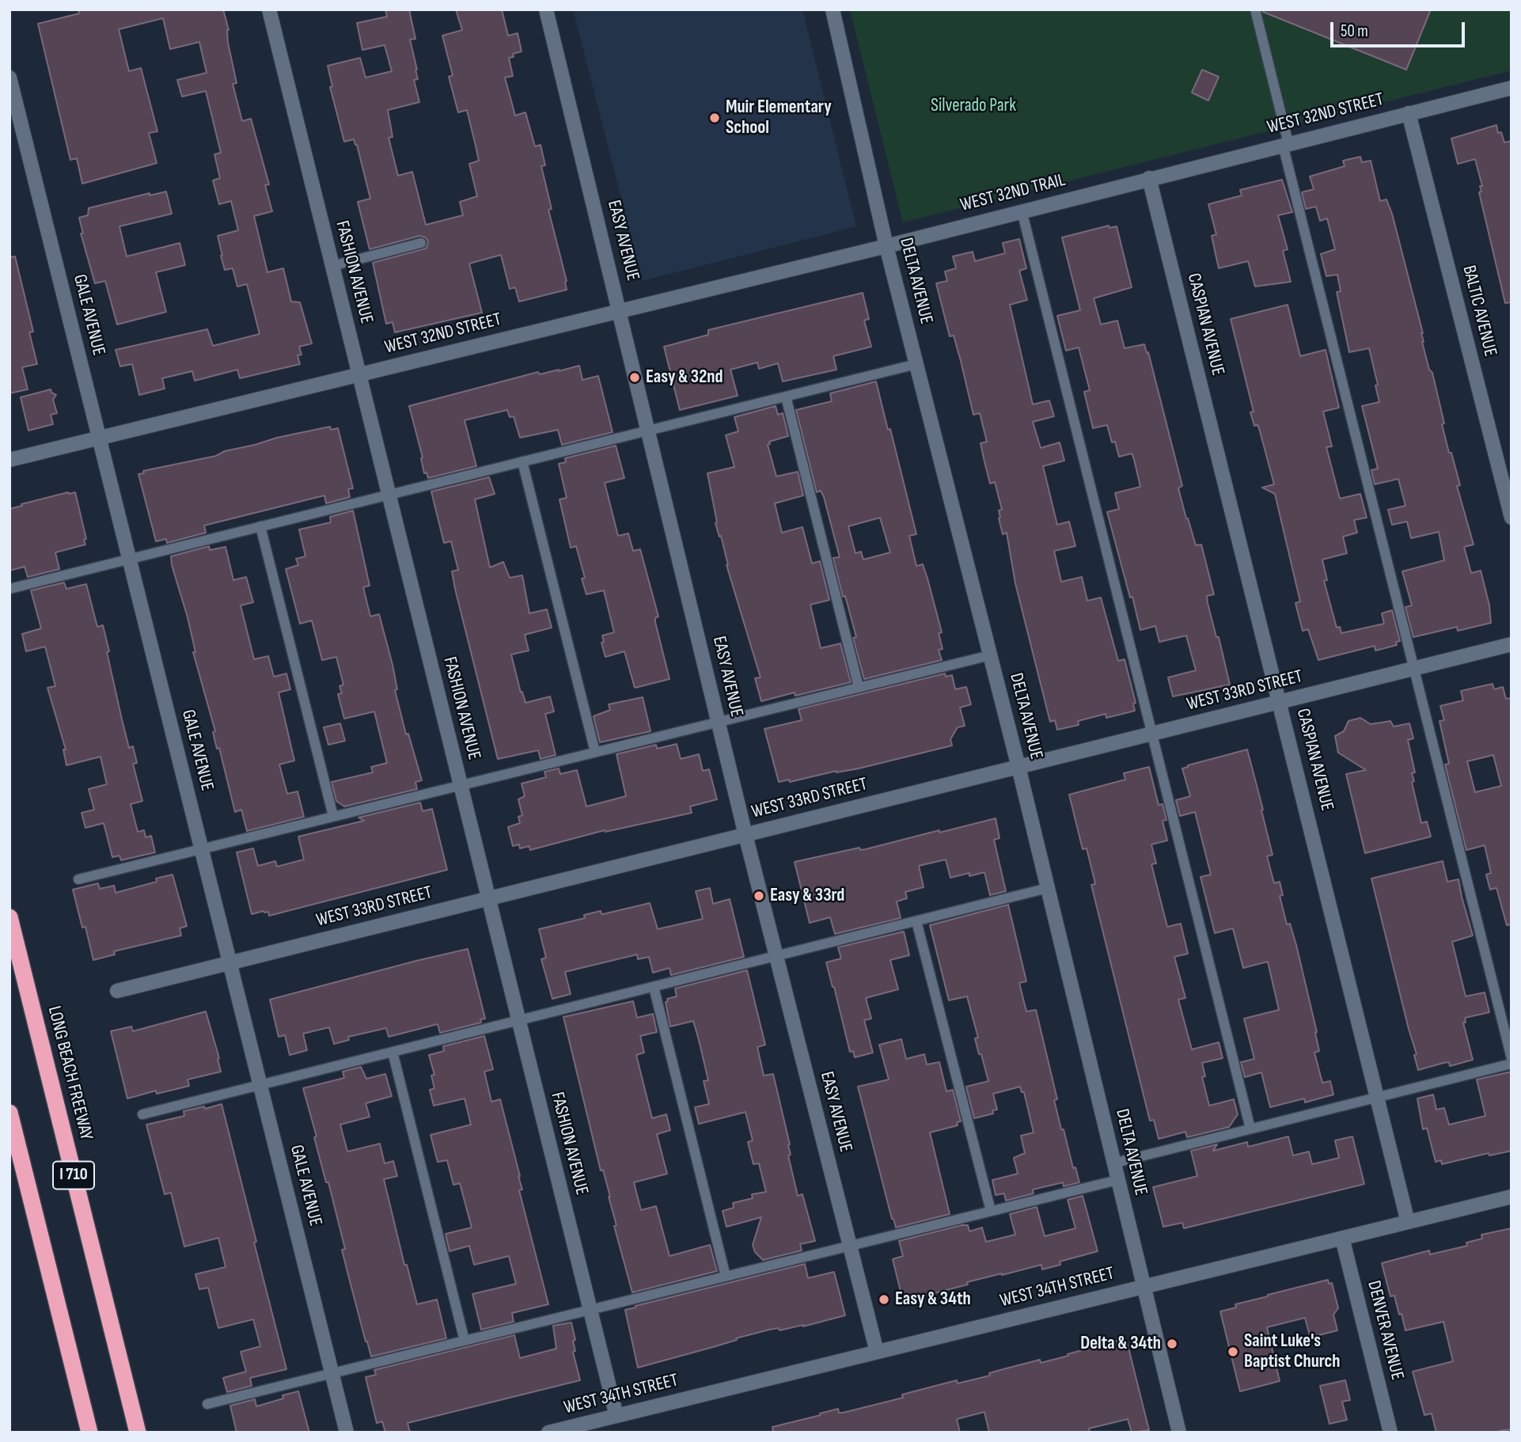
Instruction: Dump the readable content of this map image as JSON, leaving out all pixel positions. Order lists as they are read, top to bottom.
{
  "streets": {
    "highway": ["LONG BEACH FREEWAY", "I 710"],
    "street": [
      "WEST 32ND STREET",
      "WEST 32ND TRAIL",
      "EASY AVENUE",
      "FASHION AVENUE",
      "DELTA AVENUE",
      "BALTIC AVENUE",
      "GALE AVENUE",
      "CASPIAN AVENUE",
      "WEST 33RD STREET",
      "WEST 34TH STREET",
      "DENVER AVENUE"
    ]
  },
  "crossings": [
    ["WEST 32ND STREET", "WEST 32ND TRAIL"],
    ["WEST 32ND STREET", "EASY AVENUE"],
    ["WEST 32ND STREET", "FASHION AVENUE"],
    ["WEST 32ND STREET", "DELTA AVENUE"],
    ["WEST 32ND STREET", "BALTIC AVENUE"],
    ["WEST 32ND STREET", "GALE AVENUE"],
    ["WEST 32ND STREET", "CASPIAN AVENUE"],
    ["WEST 32ND TRAIL", "DELTA AVENUE"],
    ["WEST 32ND TRAIL", "CASPIAN AVENUE"],
    ["EASY AVENUE", "WEST 33RD STREET"],
    ["EASY AVENUE", "WEST 34TH STREET"],
    ["FASHION AVENUE", "WEST 33RD STREET"],
    ["FASHION AVENUE", "WEST 34TH STREET"],
    ["DELTA AVENUE", "WEST 33RD STREET"],
    ["DELTA AVENUE", "WEST 34TH STREET"],
    ["GALE AVENUE", "WEST 33RD STREET"],
    ["CASPIAN AVENUE", "WEST 33RD STREET"],
    ["CASPIAN AVENUE", "WEST 34TH STREET"],
    ["WEST 34TH STREET", "DENVER AVENUE"]
  ],
  "parks": ["Silverado Park"],
  "places": [
    "Muir Elementary School",
    "Easy & 32nd",
    "Easy & 33rd",
    "Easy & 34th",
    "Delta & 34th",
    "Saint Luke's Baptist Church"
  ],
  "scale_bar": "50 m"
}
